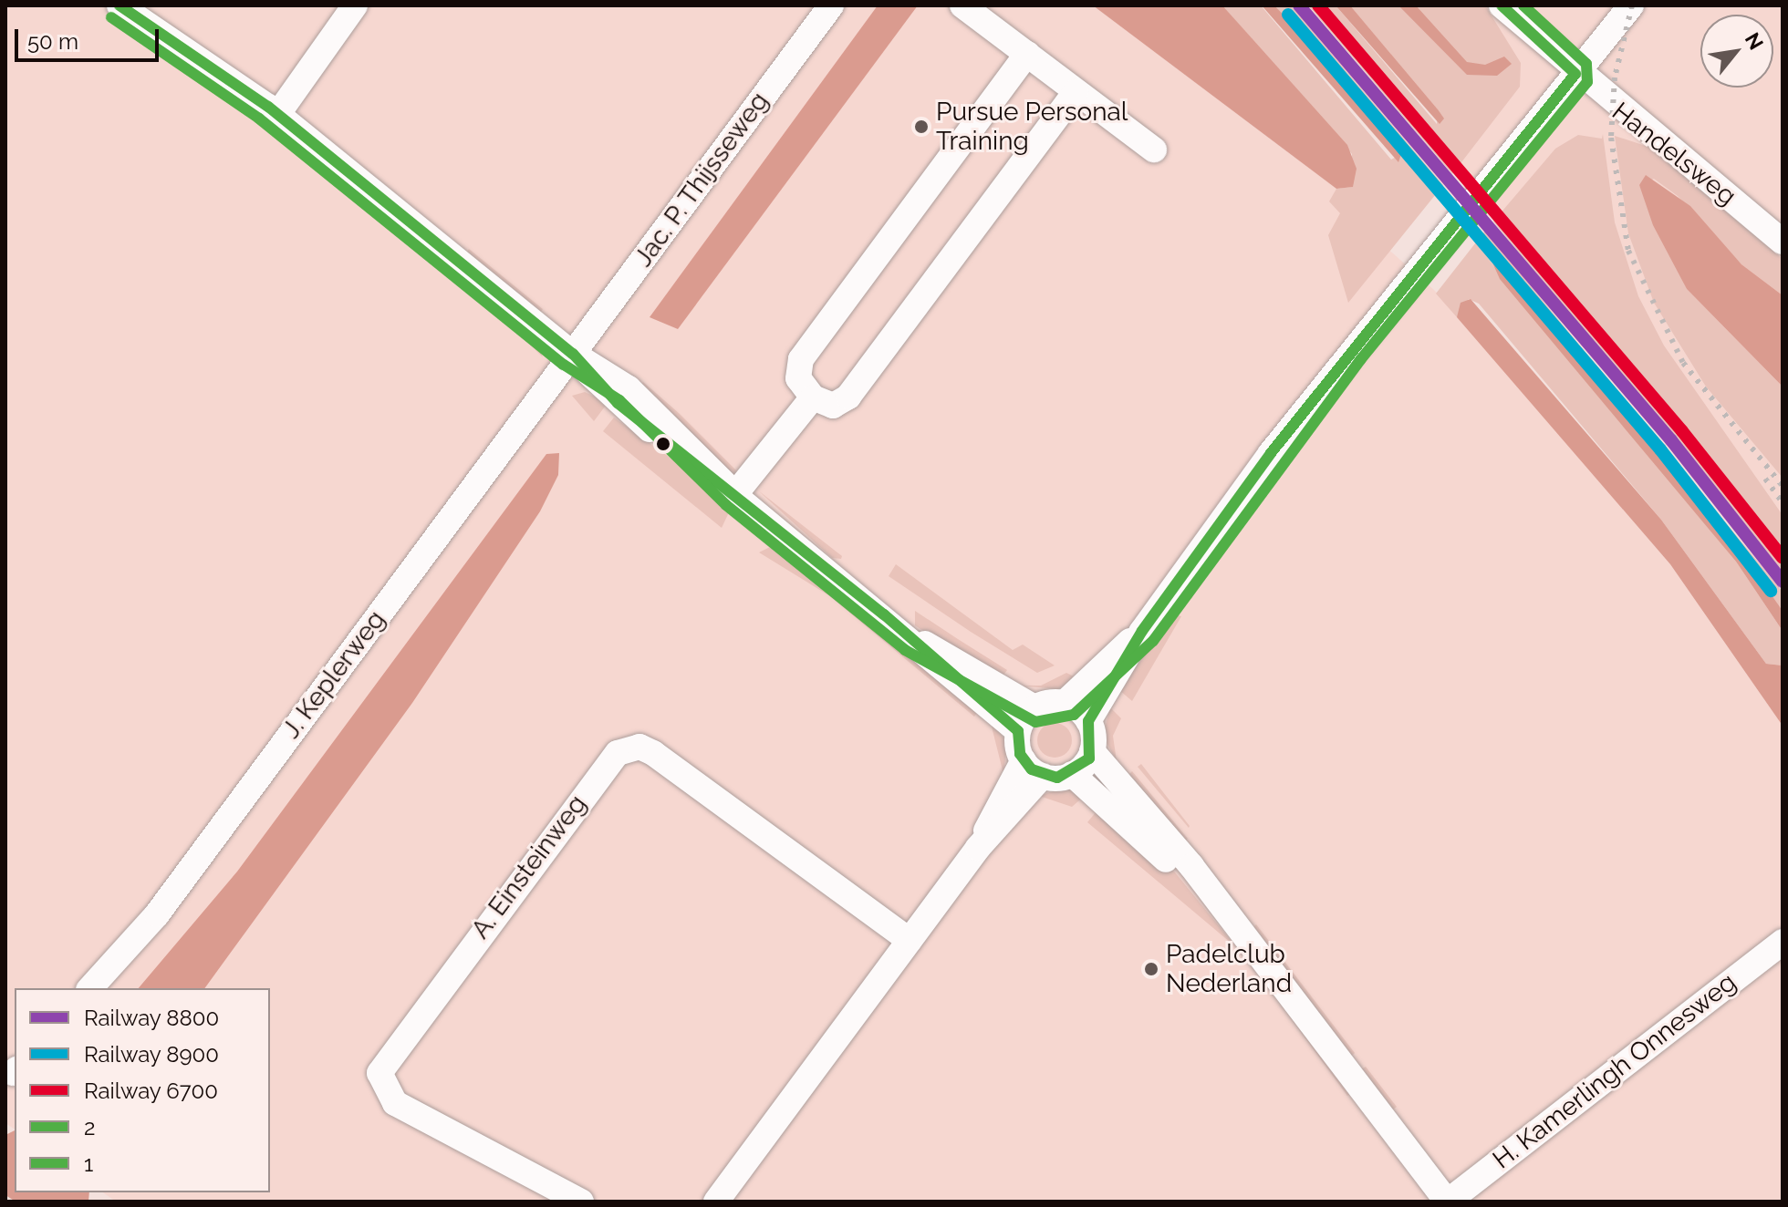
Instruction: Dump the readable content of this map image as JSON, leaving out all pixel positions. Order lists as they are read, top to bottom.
{
  "streets": {
    "street": [
      "Handelsweg",
      "Jac. P. Thijsseweg",
      "J. Keplerweg",
      "A. Einsteinweg",
      "H. Kamerlingh Onnesweg"
    ]
  },
  "crossings": [
    ["Jac. P. Thijsseweg", "J. Keplerweg"]
  ],
  "places": ["Pursue Personal Training", "Padelclub Nederland"],
  "lines": [
    "rail line 8800",
    "rail line 6700",
    "transit line 2",
    "transit line 1",
    "rail line 8900"
  ],
  "legend": [
    "Railway 8800",
    "Railway 8900",
    "Railway 6700",
    "2",
    "1"
  ],
  "scale_bar": "50 m",
  "north": "top right"
}
